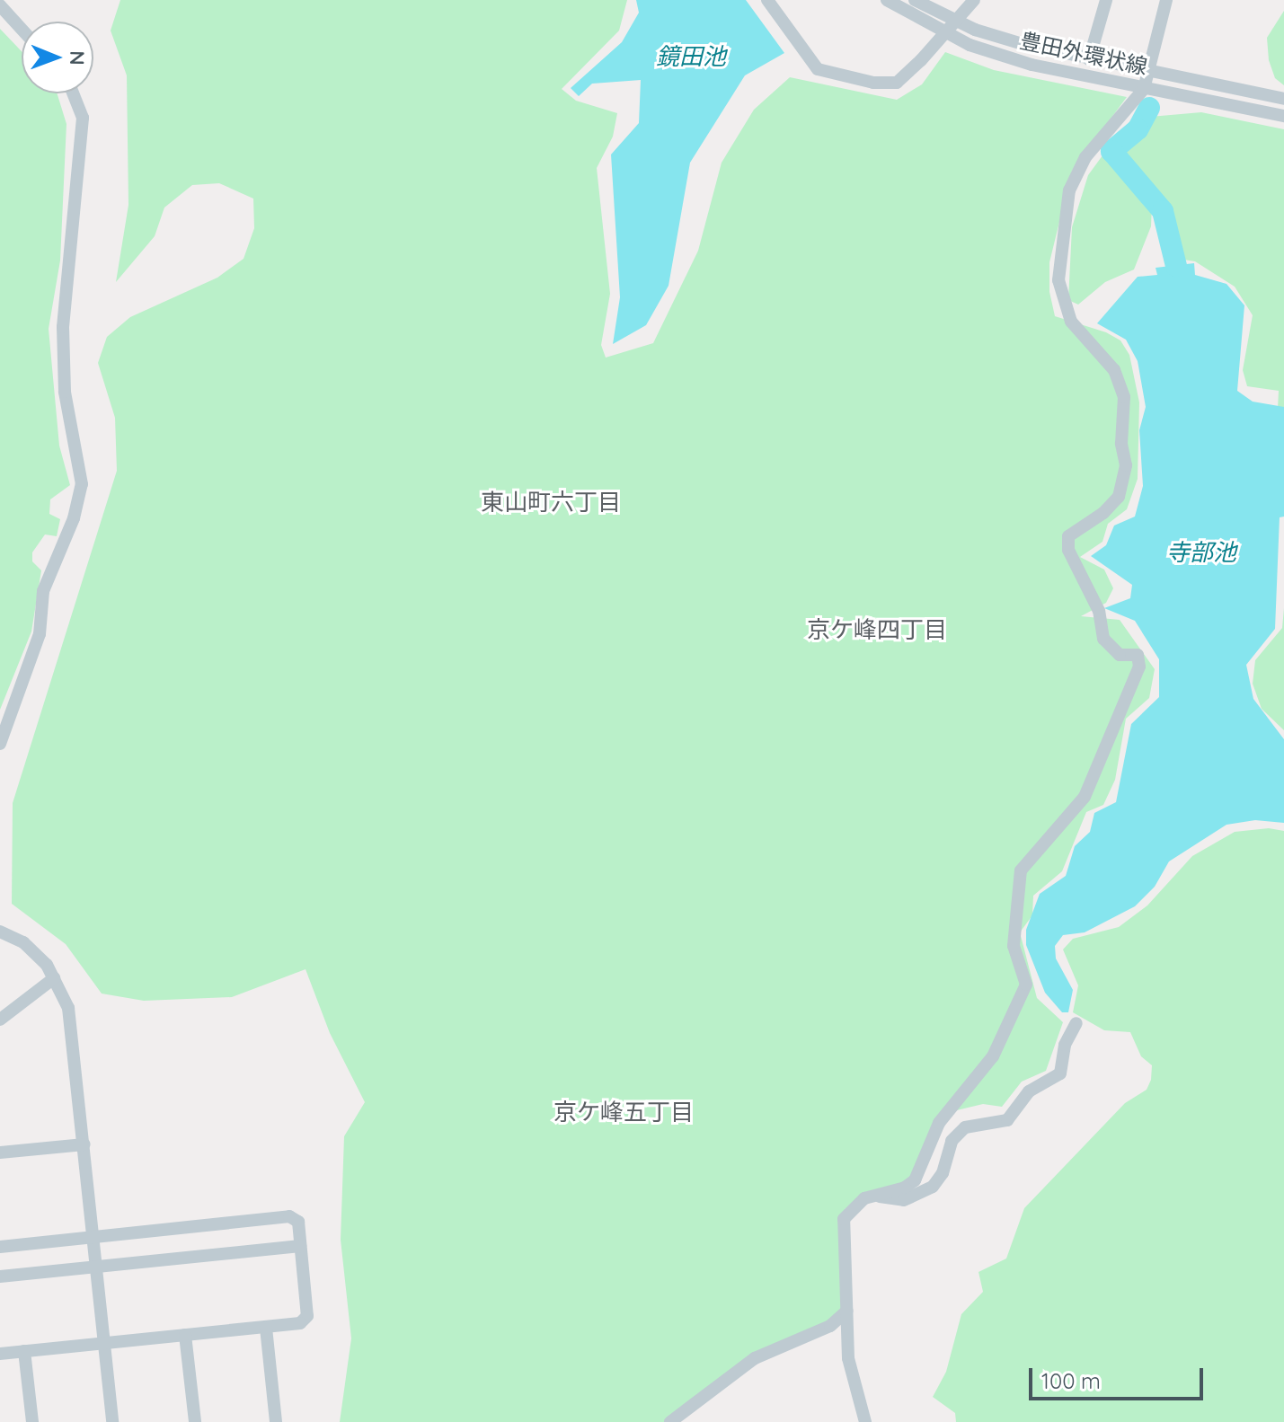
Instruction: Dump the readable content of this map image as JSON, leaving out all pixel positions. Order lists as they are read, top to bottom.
{
  "streets": {
    "street": ["豊田外環状線"]
  },
  "districts": ["東山町六丁目", "京ケ峰四丁目", "京ケ峰五丁目"],
  "water": ["鏡田池", "寺部池"],
  "scale_bar": "100 m",
  "north": "right"
}
